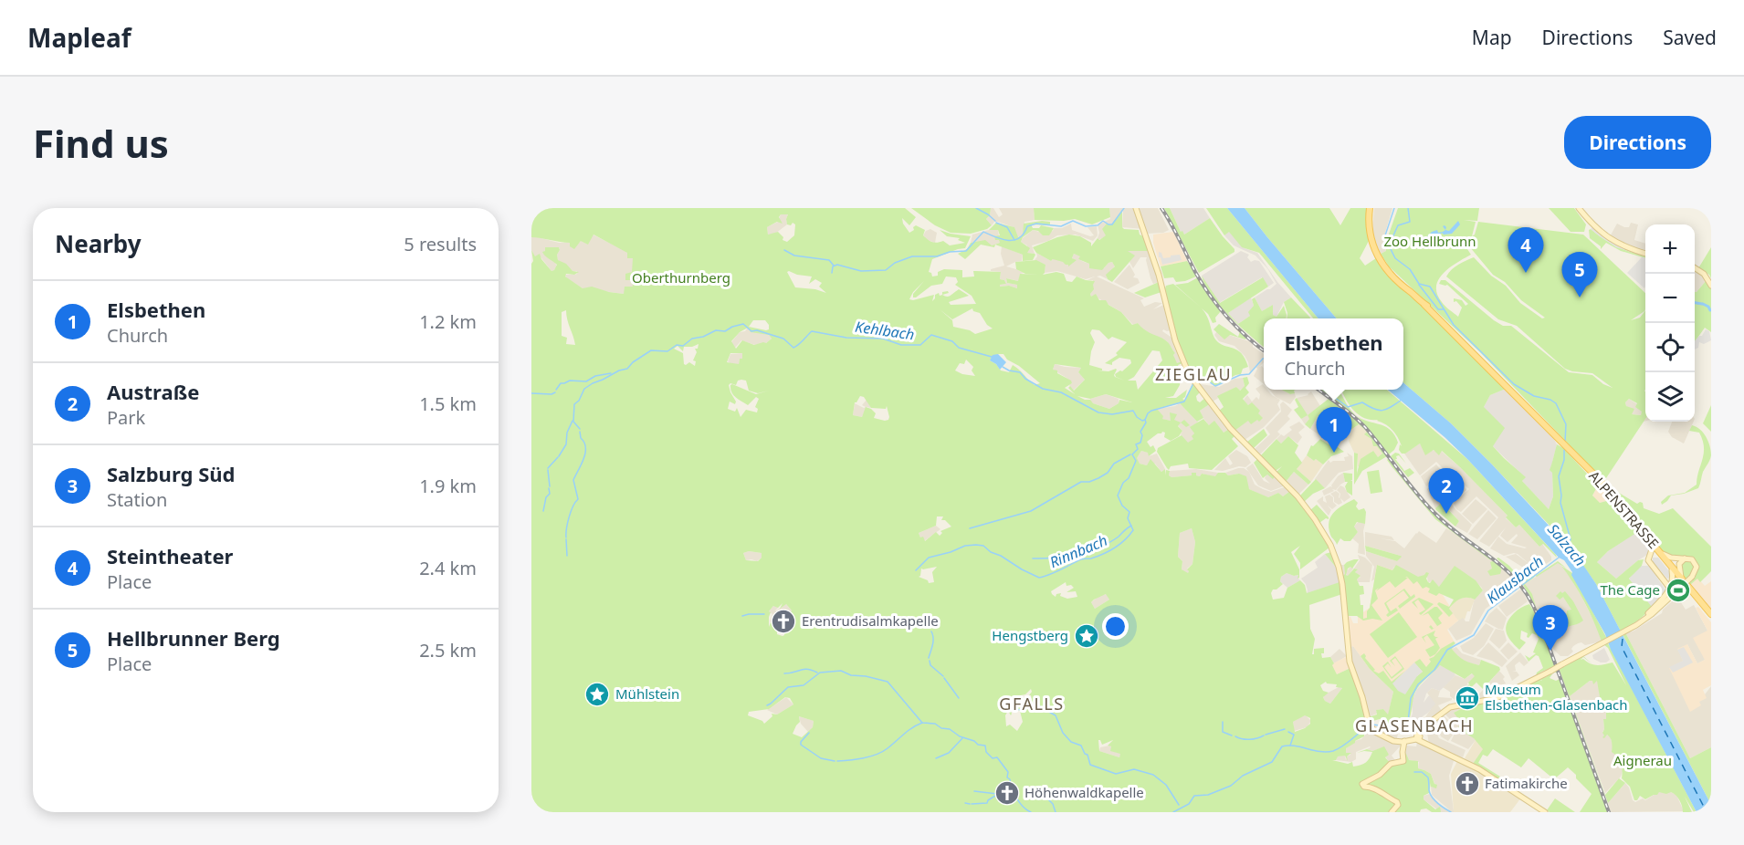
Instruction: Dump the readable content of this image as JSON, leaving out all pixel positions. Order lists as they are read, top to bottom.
{
  "streets": {
    "main road": ["ALPENSTRASSE"]
  },
  "districts": ["ZIEGLAU", "GFALLS", "GLASENBACH"],
  "water": [
    "Kehlbach",
    "Salzach",
    "Rinnbach",
    "Klausbach"
  ],
  "parks": ["Zoo Hellbrunn", "Oberthurnberg", "Aignerau"],
  "places": {
    "sports": ["The Cage"],
    "church": ["Erentrudisalmkapelle", "Fatimakirche", "Höhenwaldkapelle"],
    "place": ["Hengstberg", "Mühlstein"],
    "museum": ["Museum Elsbethen-Glasenbach"]
  },
  "page": {
    "header": "Mapleaf",
    "nav": ["Map", "Directions", "Saved"],
    "buttons": "Directions",
    "title": "Find us",
    "heading": ["Nearby", "5 results"],
    "map_buttons": ["+", "−"],
    "pins": [
      "4",
      "5",
      "1",
      "2",
      "3"
    ],
    "list": [
      {
        "mark": "1",
        "name": "Elsbethen",
        "note": "Church",
        "value": "1.2 km"
      },
      {
        "mark": "2",
        "name": "Austraße",
        "note": "Park",
        "value": "1.5 km"
      },
      {
        "mark": "3",
        "name": "Salzburg Süd",
        "note": "Station",
        "value": "1.9 km"
      },
      {
        "mark": "4",
        "name": "Steintheater",
        "note": "Place",
        "value": "2.4 km"
      },
      {
        "mark": "5",
        "name": "Hellbrunner Berg",
        "note": "Place",
        "value": "2.5 km"
      }
    ],
    "popup": ["Elsbethen", "Church"]
  }
}
